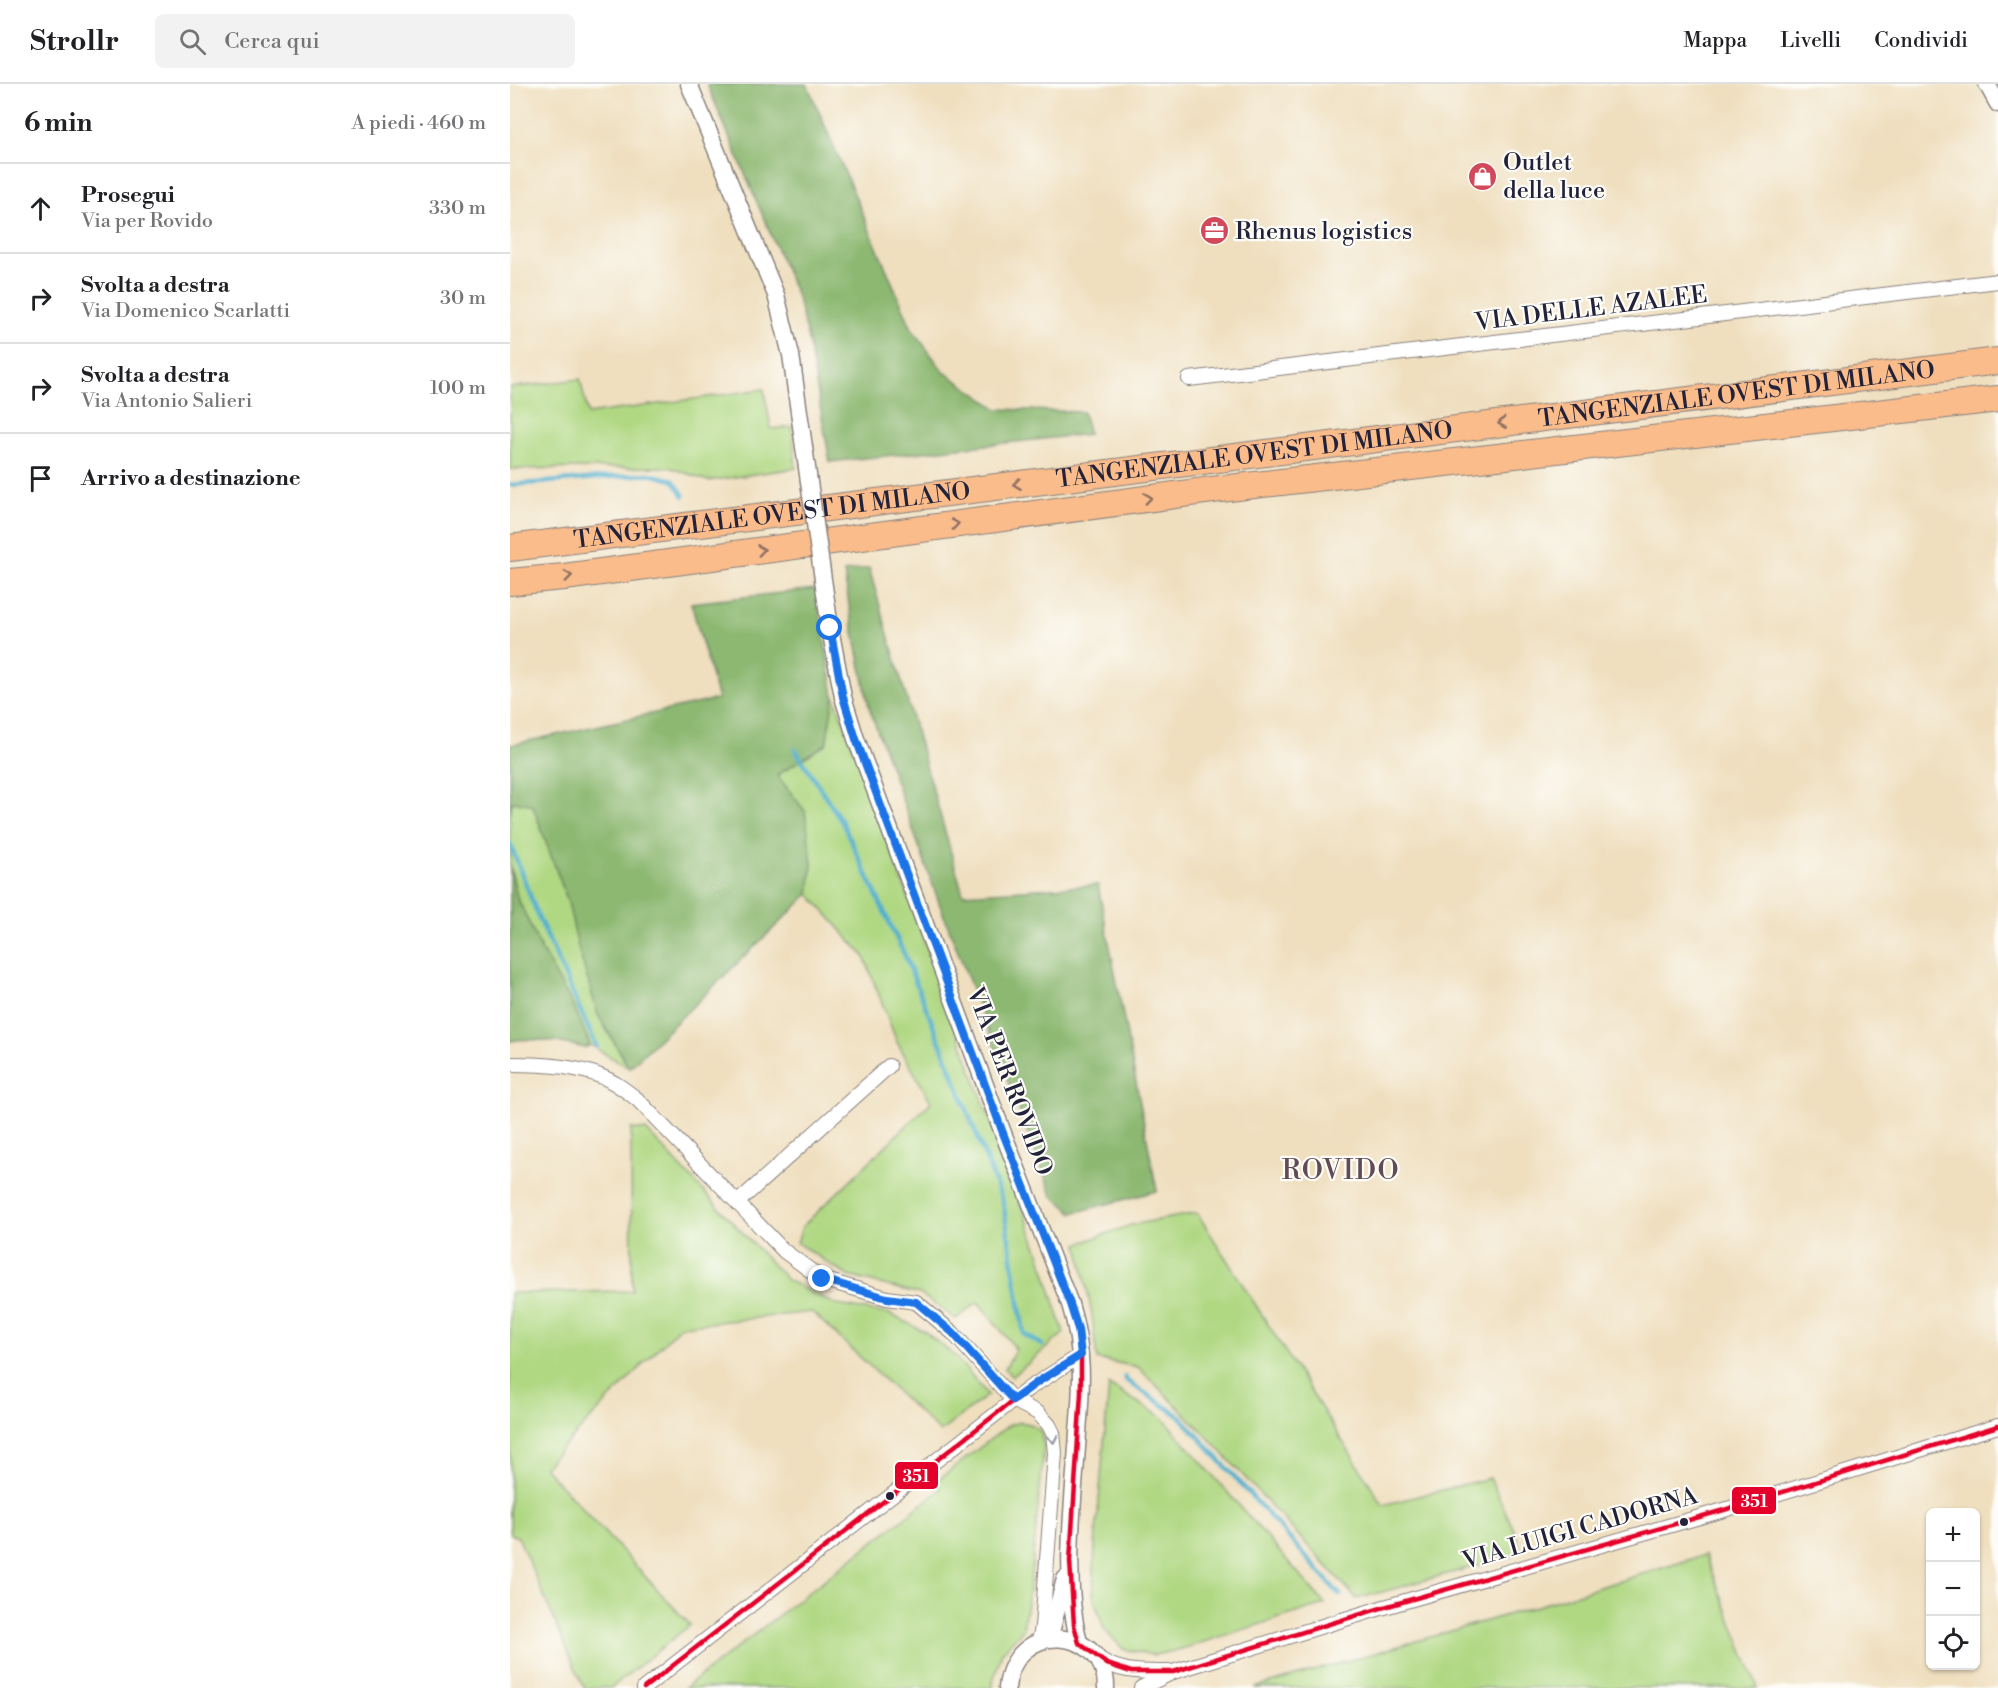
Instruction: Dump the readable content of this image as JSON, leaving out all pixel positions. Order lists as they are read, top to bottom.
{
  "streets": {
    "highway": ["TANGENZIALE OVEST DI MILANO"],
    "street": ["VIA DELLE AZALEE", "VIA PER ROVIDO", "VIA LUIGI CADORNA"]
  },
  "districts": ["ROVIDO"],
  "places": {
    "shop": ["Outlet della luce"],
    "office": ["Rhenus logistics"]
  },
  "lines": ["transit line 351"],
  "page": {
    "header": "Strollr",
    "search": "Cerca qui",
    "nav": ["Mappa", "Livelli", "Condividi"],
    "heading": ["6 min", "A piedi · 460 m"],
    "list": [
      ["Prosegui", "Via per Rovido", "330 m"],
      ["Svolta a destra", "Via Domenico Scarlatti", "30 m"],
      ["Svolta a destra", "Via Antonio Salieri", "100 m"],
      "Arrivo a destinazione"
    ],
    "map_buttons": ["+", "−"]
  }
}
